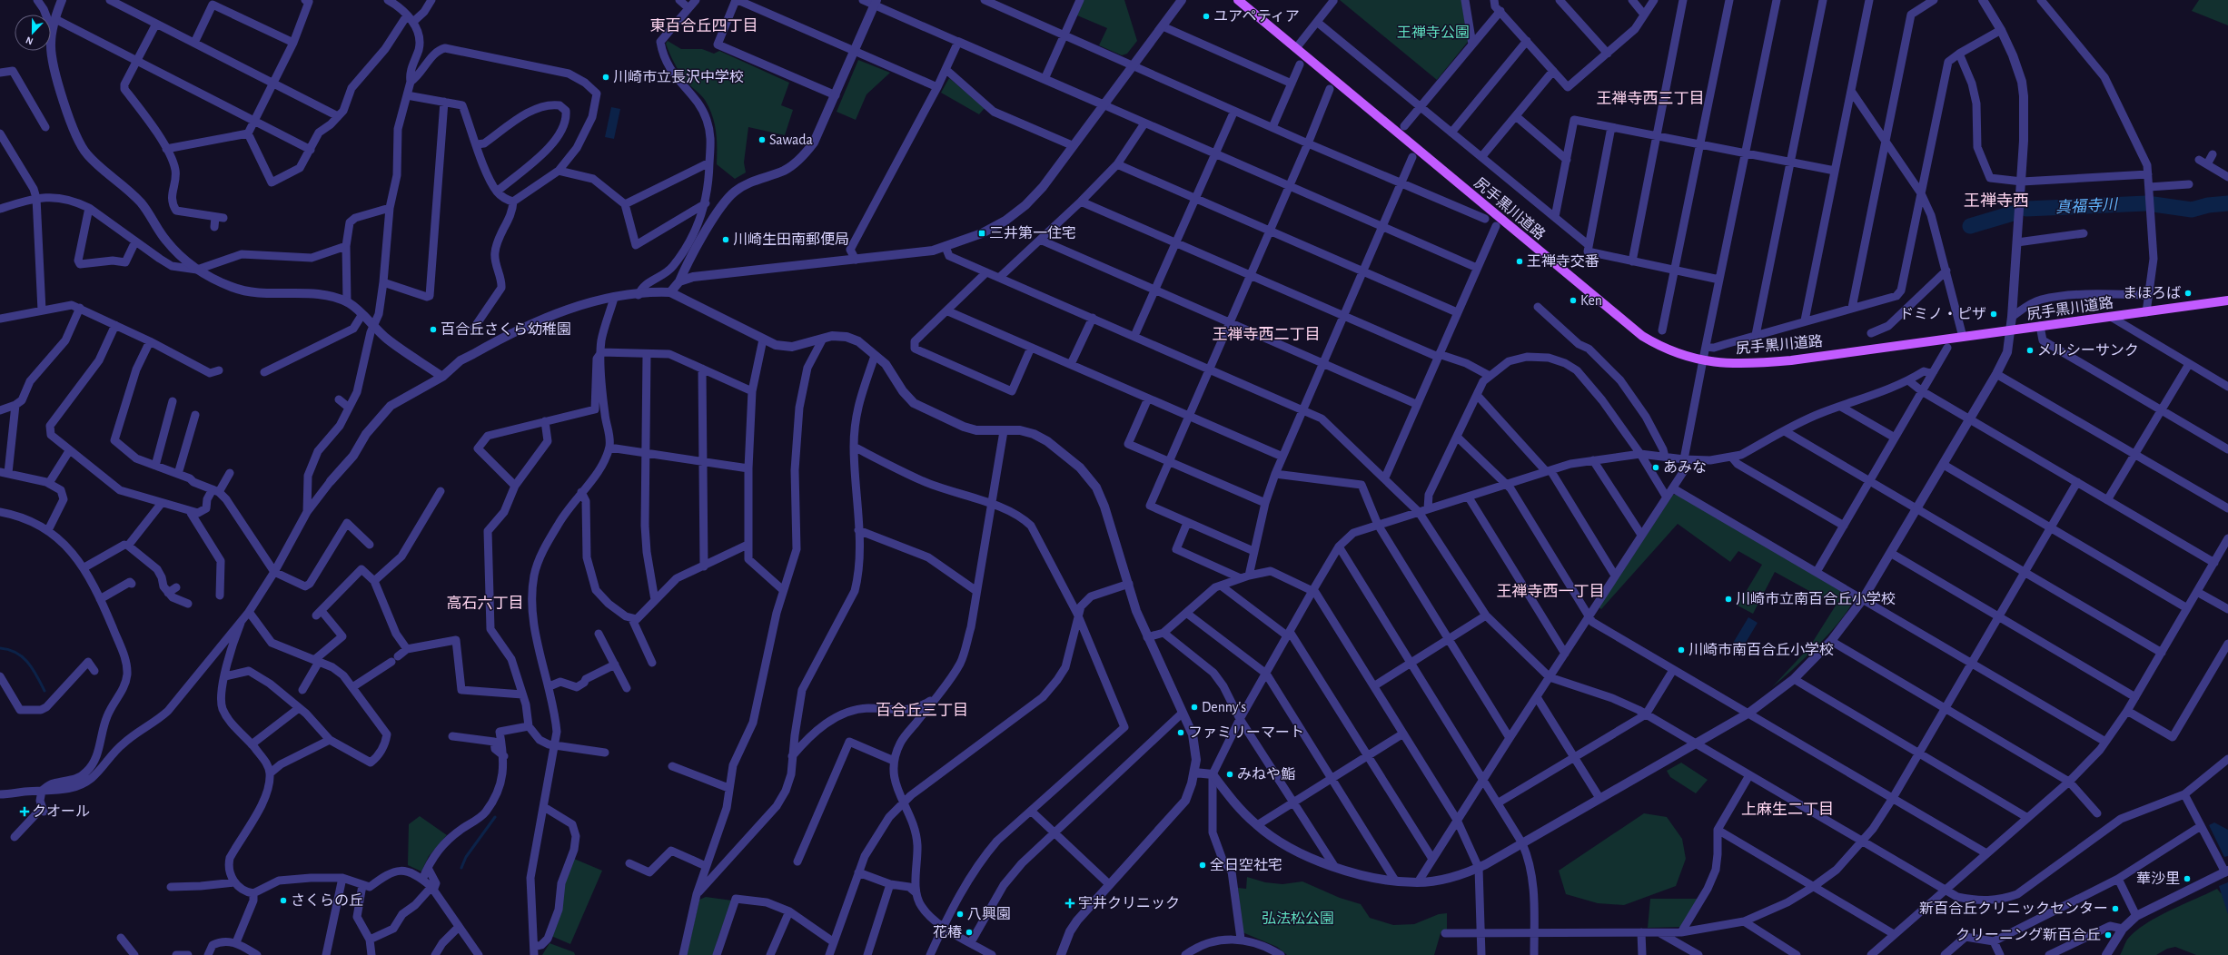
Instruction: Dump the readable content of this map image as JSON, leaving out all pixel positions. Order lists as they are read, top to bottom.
{
  "streets": {
    "main road": ["尻手黒川道路"]
  },
  "districts": [
    "東百合丘四丁目",
    "王禅寺西三丁目",
    "王禅寺西",
    "王禅寺西二丁目",
    "王禅寺西一丁目",
    "高石六丁目",
    "百合丘三丁目",
    "上麻生二丁目"
  ],
  "water": ["真福寺川"],
  "parks": ["王禅寺公園", "弘法松公園"],
  "places": {
    "other": [
      "ユアペティア",
      "川崎市立長沢中学校",
      "Sawada",
      "川崎生田南郵便局",
      "王禅寺交番",
      "まほろば",
      "Ken",
      "ドミノ・ピザ",
      "百合丘さくら幼稚園",
      "メルシーサンク",
      "あみな",
      "川崎市立南百合丘小学校",
      "川崎市南百合丘小学校",
      "Denny's",
      "ファミリーマート",
      "みねや鮨",
      "全日空社宅",
      "華沙里",
      "さくらの丘",
      "新百合丘クリニックセンター",
      "八興園",
      "花椿",
      "クリーニング新百合丘"
    ],
    "transit": ["三井第一住宅"],
    "health": ["クオール", "宇井クリニック"]
  },
  "north": "bottom"
}
